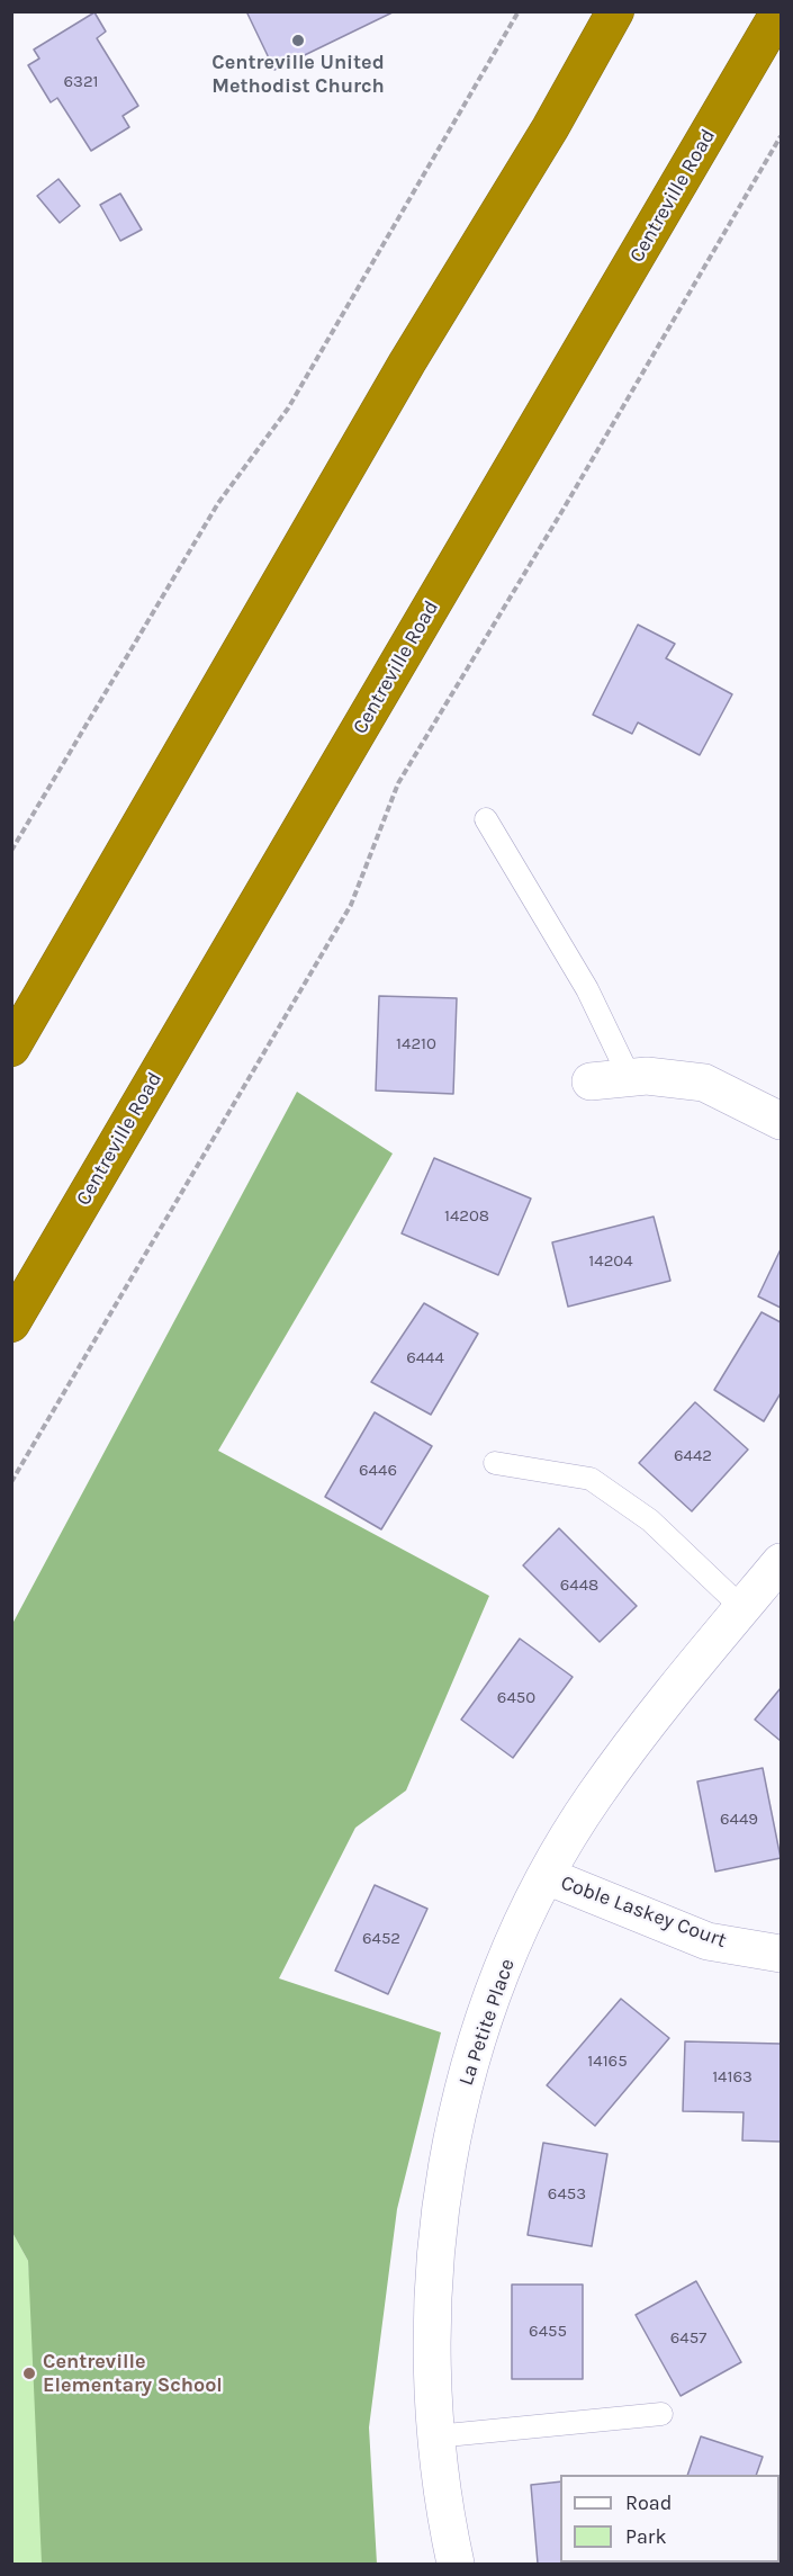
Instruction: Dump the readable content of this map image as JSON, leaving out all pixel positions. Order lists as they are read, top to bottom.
{
  "streets": {
    "highway": ["Centreville Road"],
    "street": ["Coble Laskey Court", "La Petite Place"]
  },
  "crossings": [
    ["Coble Laskey Court", "La Petite Place"]
  ],
  "places": ["Centreville United Methodist Church", "Centreville Elementary School"],
  "house_numbers": [
    "6321",
    "14210",
    "14208",
    "14204",
    "6444",
    "6442",
    "6446",
    "6448",
    "6450",
    "6449",
    "6452",
    "14165",
    "14163",
    "6453",
    "6455",
    "6457"
  ],
  "legend": ["Road", "Park"]
}
